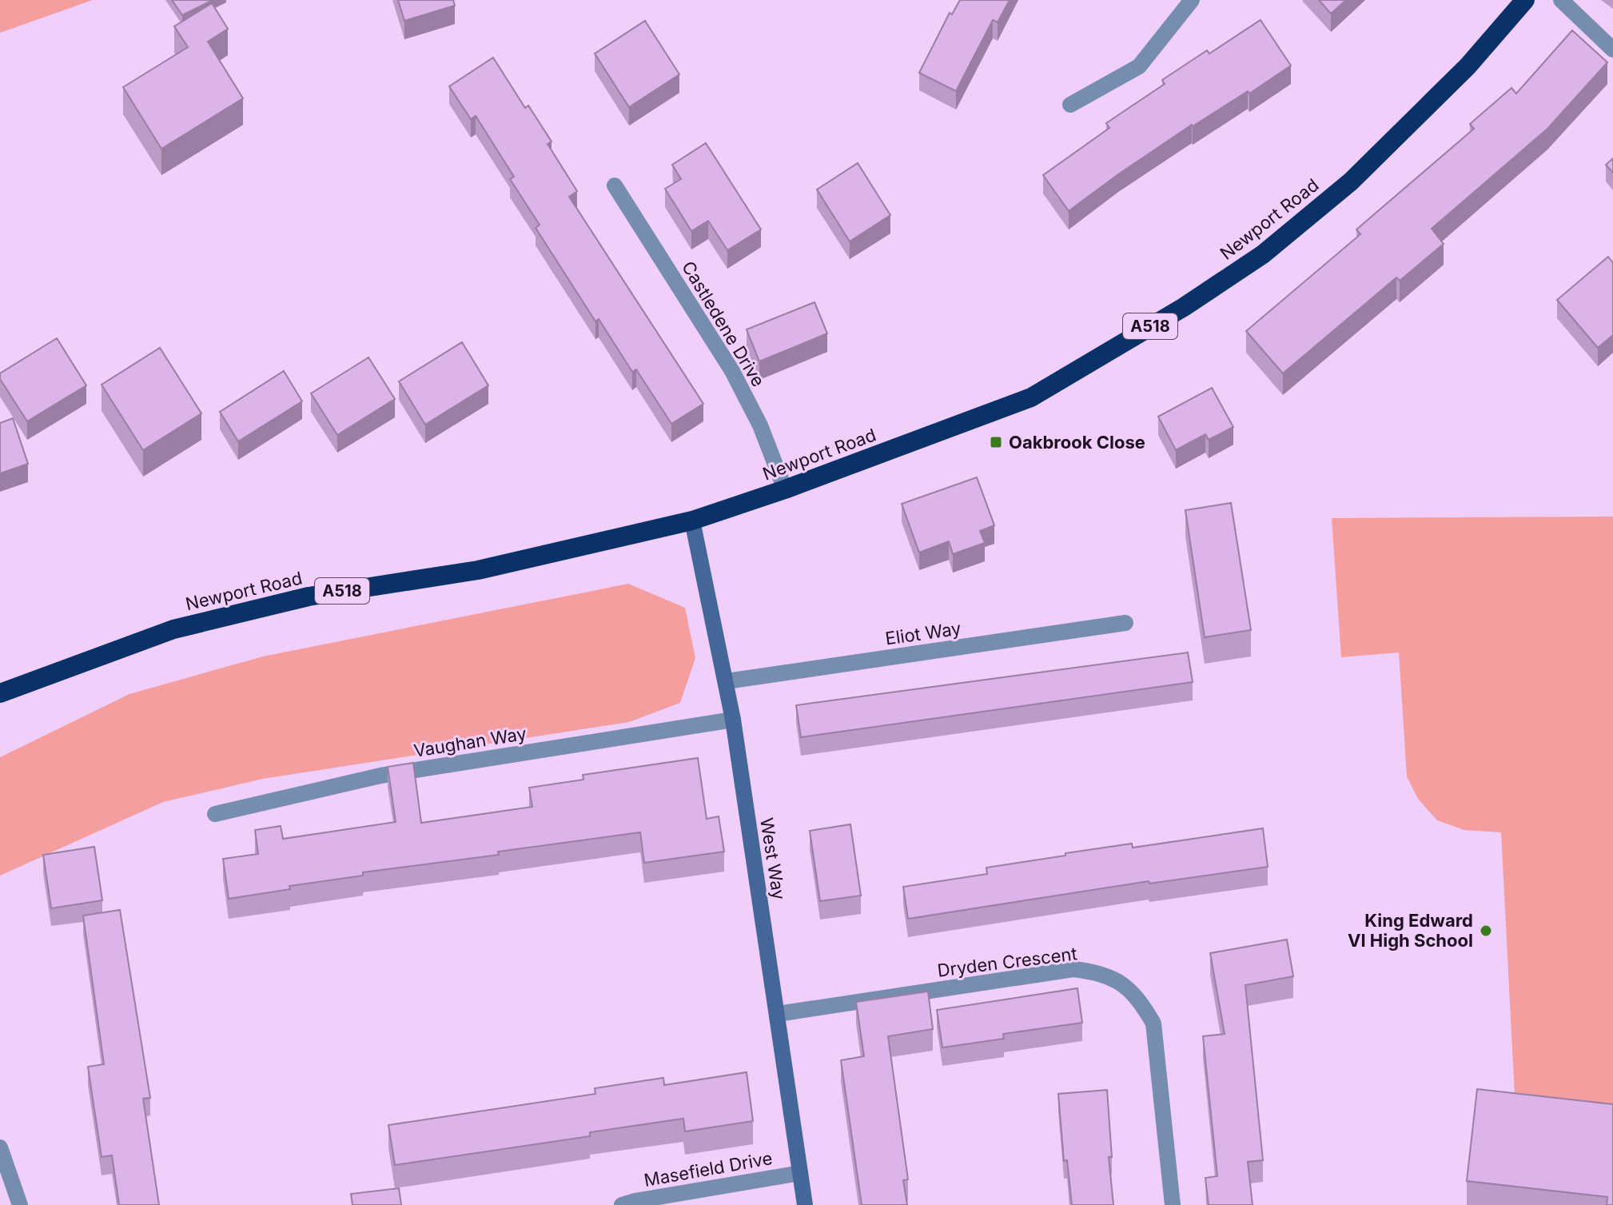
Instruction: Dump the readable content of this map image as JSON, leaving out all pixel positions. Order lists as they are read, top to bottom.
{
  "streets": {
    "highway": ["Newport Road", "A518"],
    "street": [
      "Castledene Drive",
      "Eliot Way",
      "Vaughan Way",
      "West Way",
      "Dryden Crescent",
      "Masefield Drive"
    ]
  },
  "crossings": [
    ["Newport Road", "Castledene Drive"],
    ["Newport Road", "West Way"],
    ["Eliot Way", "West Way"],
    ["Vaughan Way", "West Way"],
    ["West Way", "Dryden Crescent"],
    ["West Way", "Masefield Drive"]
  ],
  "places": {
    "transit": ["Oakbrook Close"],
    "other": ["King Edward VI High School"]
  }
}
